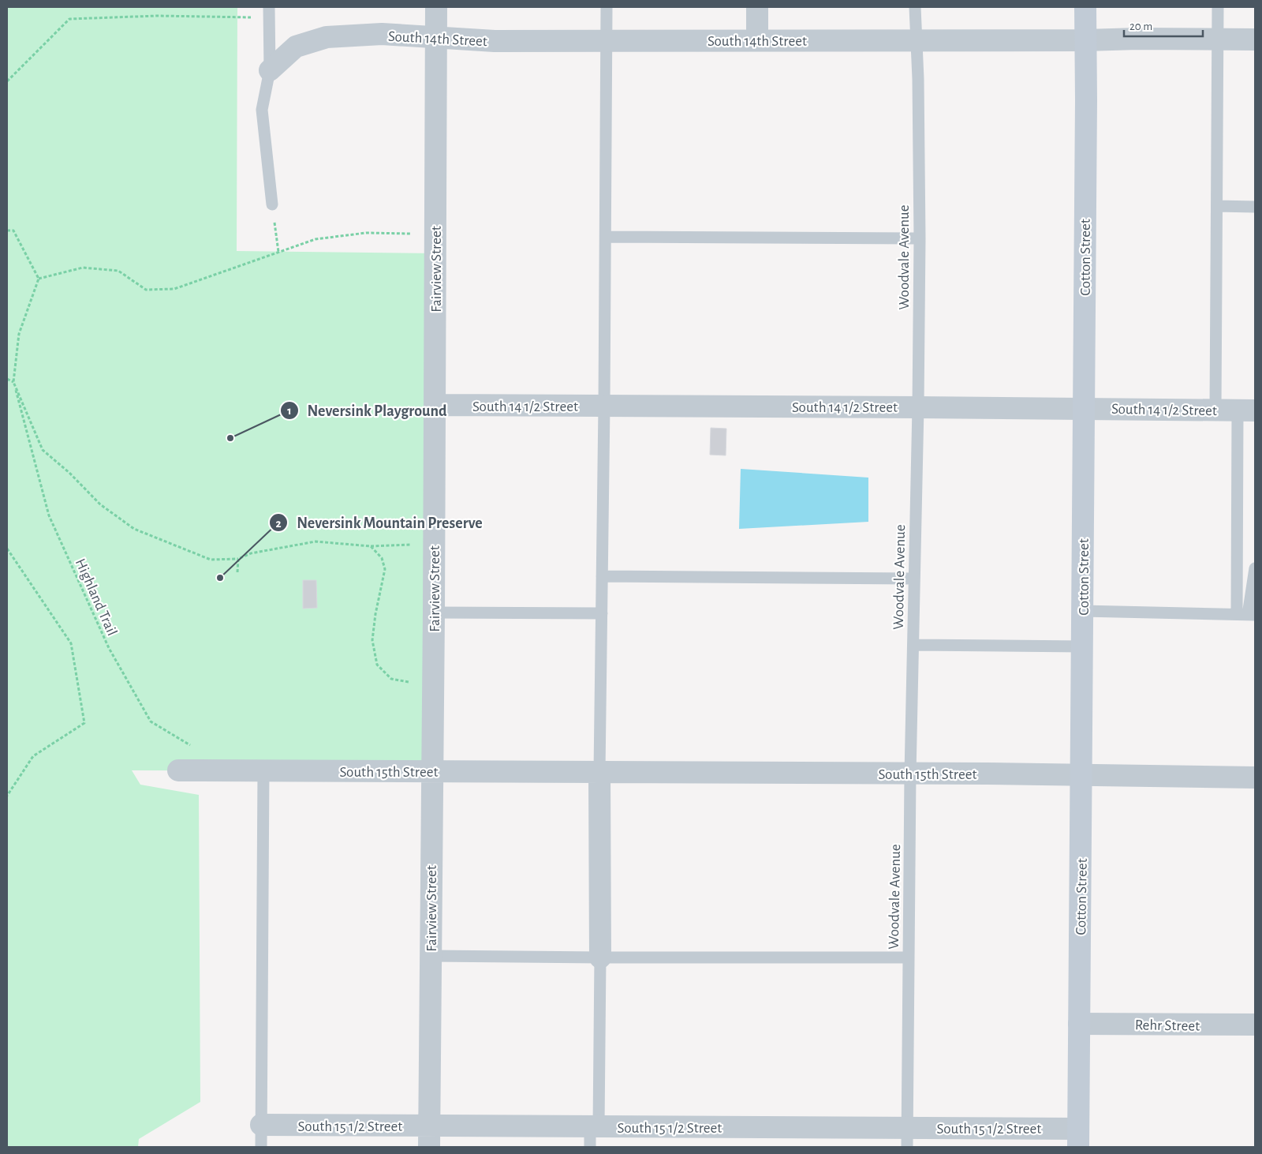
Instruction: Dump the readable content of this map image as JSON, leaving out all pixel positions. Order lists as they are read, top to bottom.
{
  "streets": {
    "street": [
      "South 14th Street",
      "Cotton Street",
      "Fairview Street",
      "South 14 1/2 Street",
      "South 15th Street",
      "Rehr Street",
      "South 15 1/2 Street"
    ],
    "lane": ["Woodvale Avenue"],
    "path": ["Highland Trail"]
  },
  "crossings": [
    ["South 14th Street", "Woodvale Avenue"],
    ["South 14th Street", "Cotton Street"],
    ["South 14th Street", "Fairview Street"],
    ["Woodvale Avenue", "South 14 1/2 Street"],
    ["Woodvale Avenue", "South 15th Street"],
    ["Woodvale Avenue", "South 15 1/2 Street"],
    ["Cotton Street", "South 14 1/2 Street"],
    ["Cotton Street", "South 15th Street"],
    ["Cotton Street", "Rehr Street"],
    ["Cotton Street", "South 15 1/2 Street"],
    ["Fairview Street", "South 14 1/2 Street"],
    ["Fairview Street", "South 15th Street"],
    ["Fairview Street", "South 15 1/2 Street"]
  ],
  "places": ["Neversink Playground", "Neversink Mountain Preserve"],
  "scale_bar": "20 m"
}
